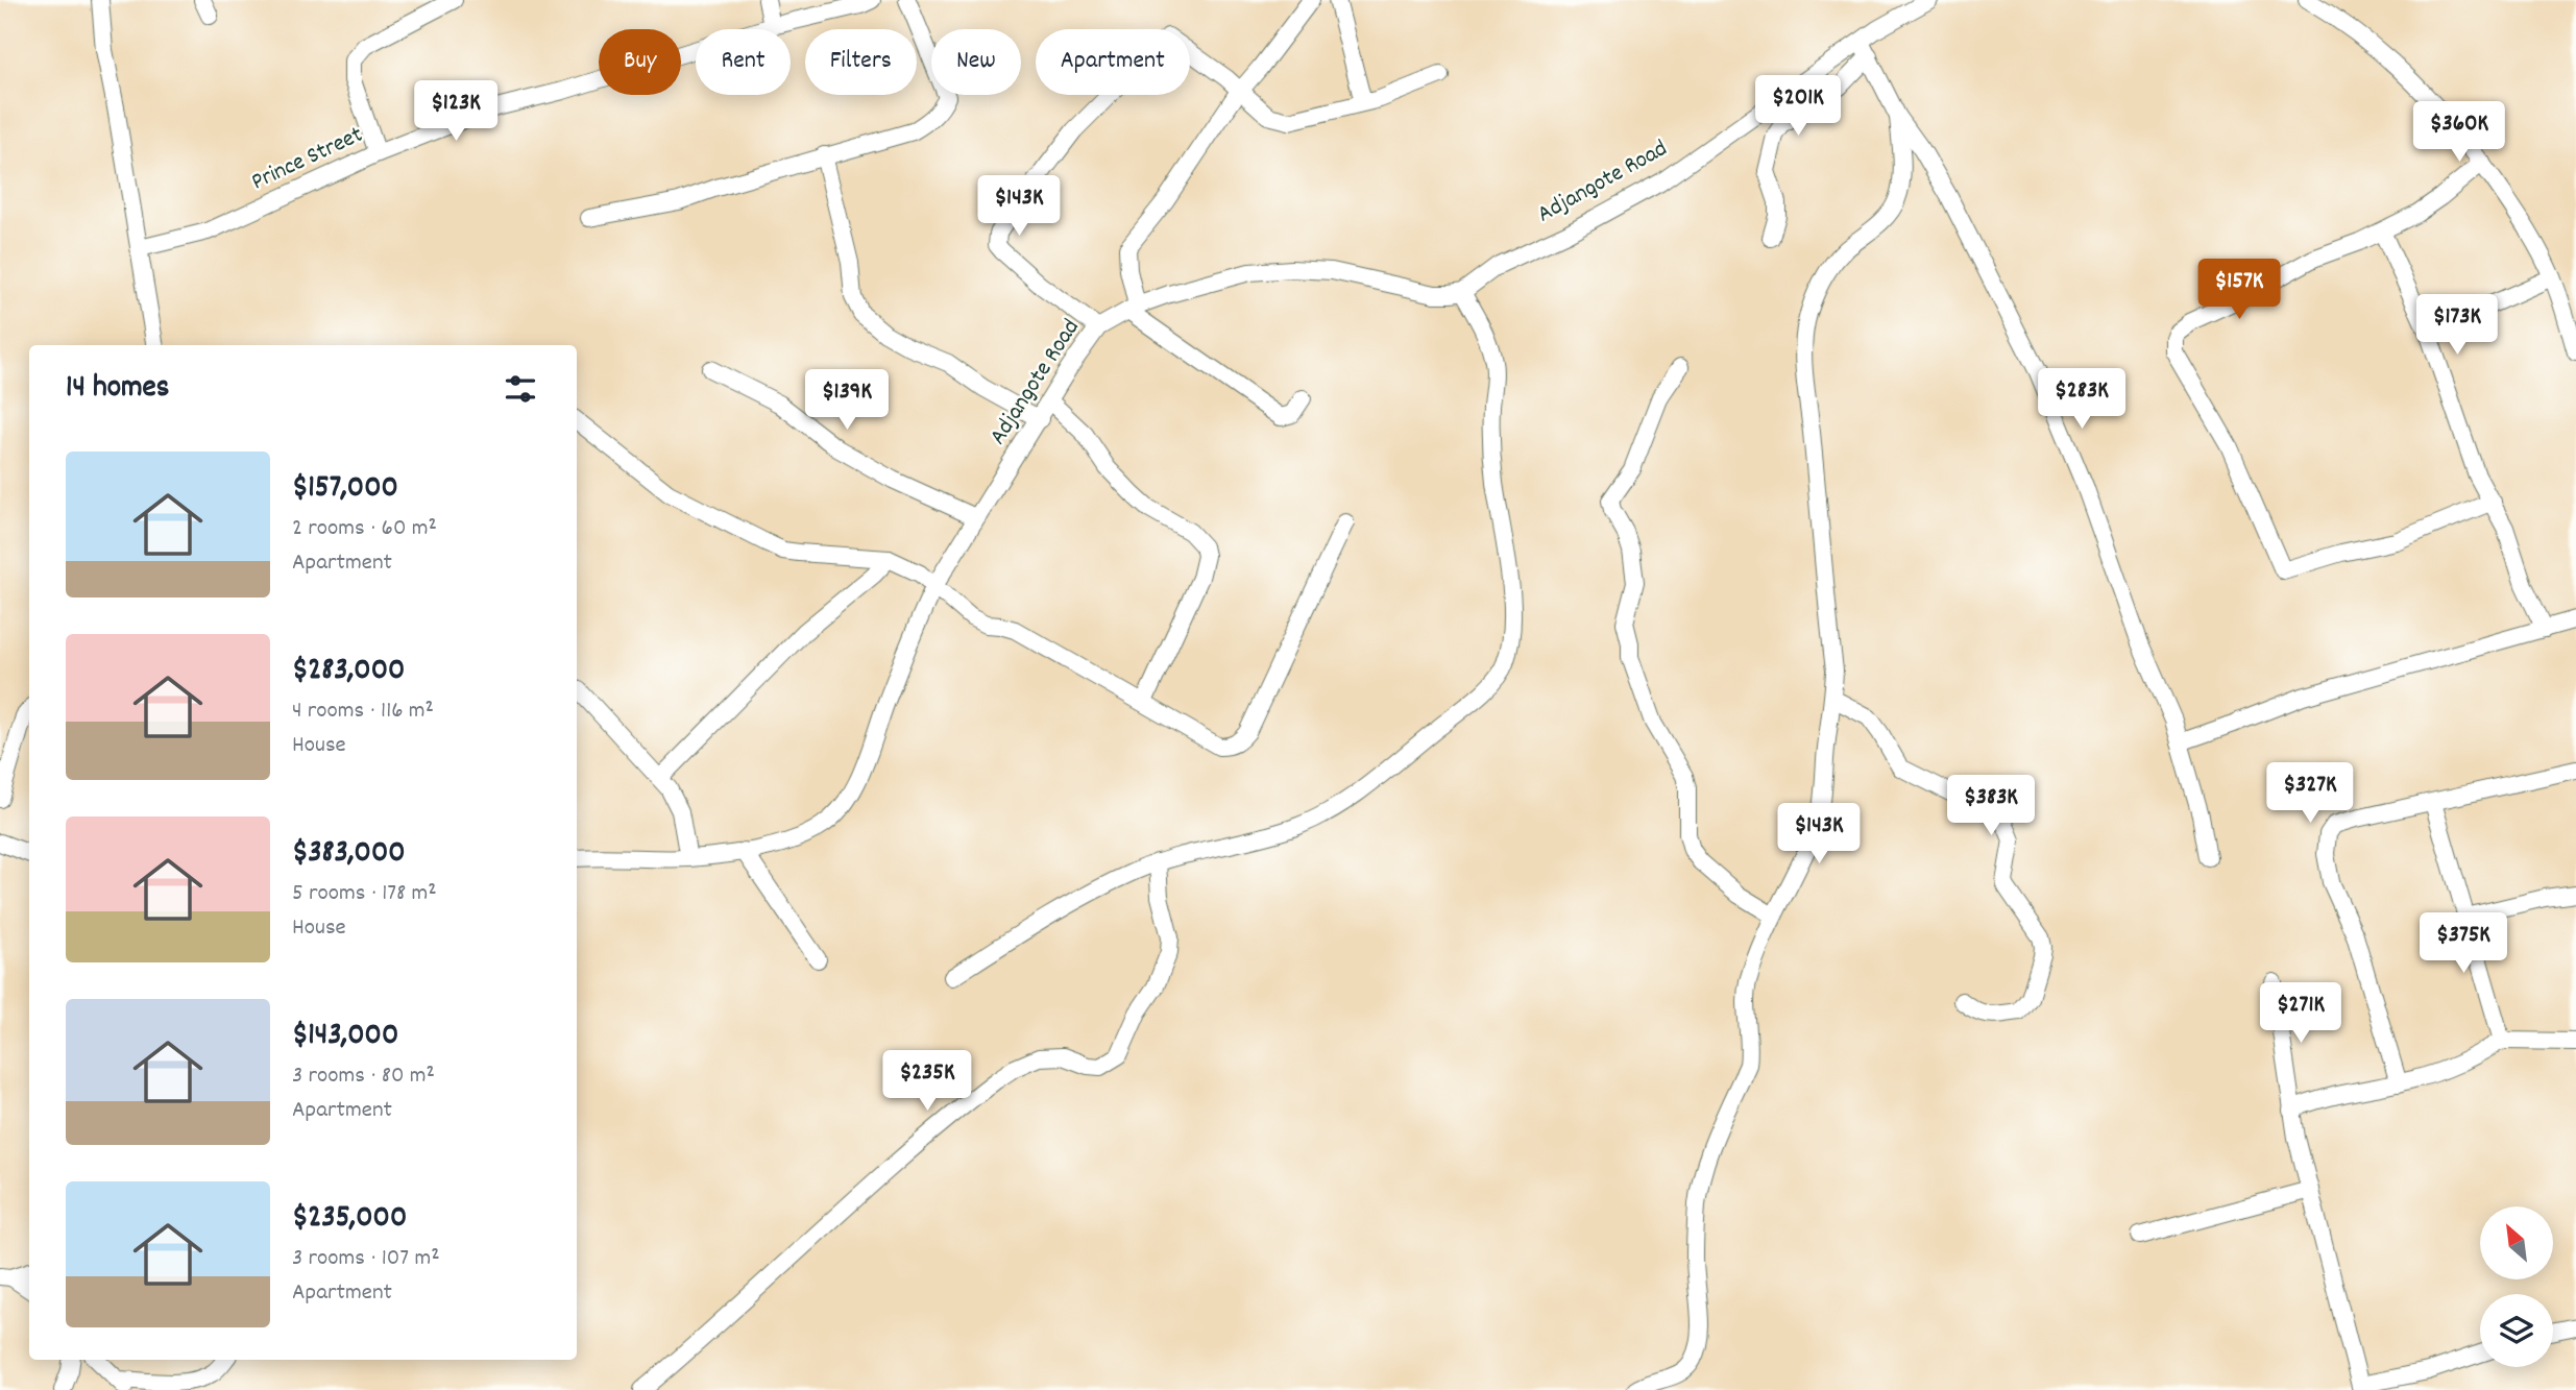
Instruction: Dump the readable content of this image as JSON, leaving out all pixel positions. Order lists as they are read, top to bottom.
{
  "streets": {
    "street": ["Prince Street", "Adjangote Road"]
  },
  "north": "top left",
  "page": {
    "chip": [
      "Buy",
      "Rent",
      "Filters",
      "New",
      "Apartment"
    ],
    "price": [
      "$201K",
      "$123K",
      "$360K",
      "$143K",
      "$157K",
      "$173K",
      "$283K",
      "$139K",
      "$327K",
      "$383K",
      "$143K",
      "$375K",
      "$271K",
      "$235K"
    ],
    "heading": "14 homes",
    "list": [
      {
        "name": "$157,000",
        "note": "2 rooms · 60 m² · Apartment"
      },
      {
        "name": "$283,000",
        "note": "4 rooms · 116 m² · House"
      },
      {
        "name": "$383,000",
        "note": "5 rooms · 178 m² · House"
      },
      {
        "name": "$143,000",
        "note": "3 rooms · 80 m² · Apartment"
      },
      {
        "name": "$235,000",
        "note": "3 rooms · 107 m² · Apartment"
      }
    ]
  }
}
